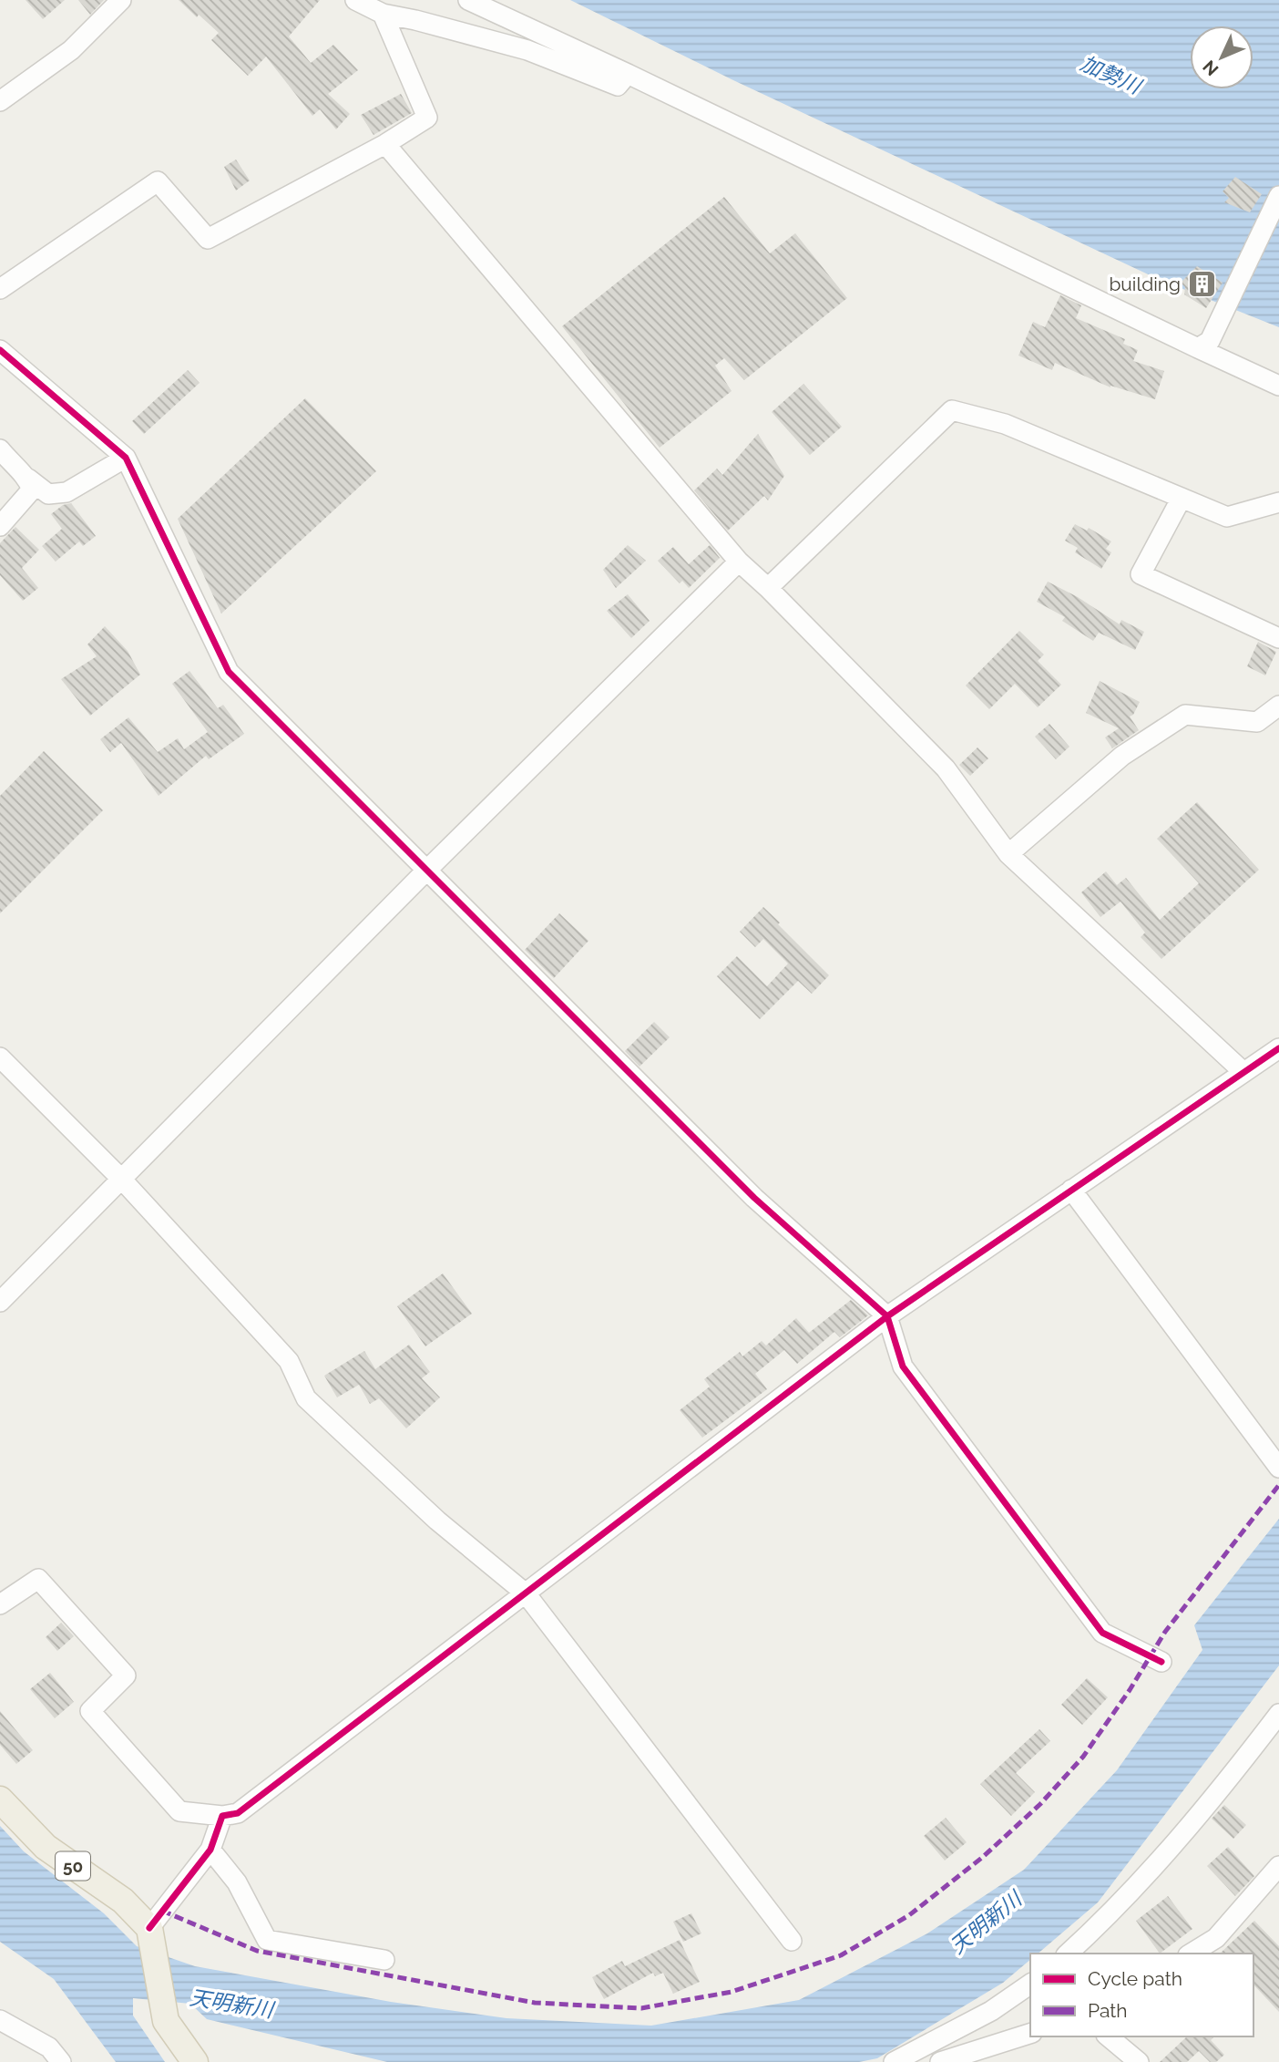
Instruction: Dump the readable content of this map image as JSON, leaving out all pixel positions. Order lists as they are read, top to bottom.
{
  "streets": {
    "main road": ["50"]
  },
  "water": ["加勢川", "天明新川"],
  "places": {
    "building": ["building"]
  },
  "legend": ["Cycle path", "Path"],
  "north": "bottom left"
}
